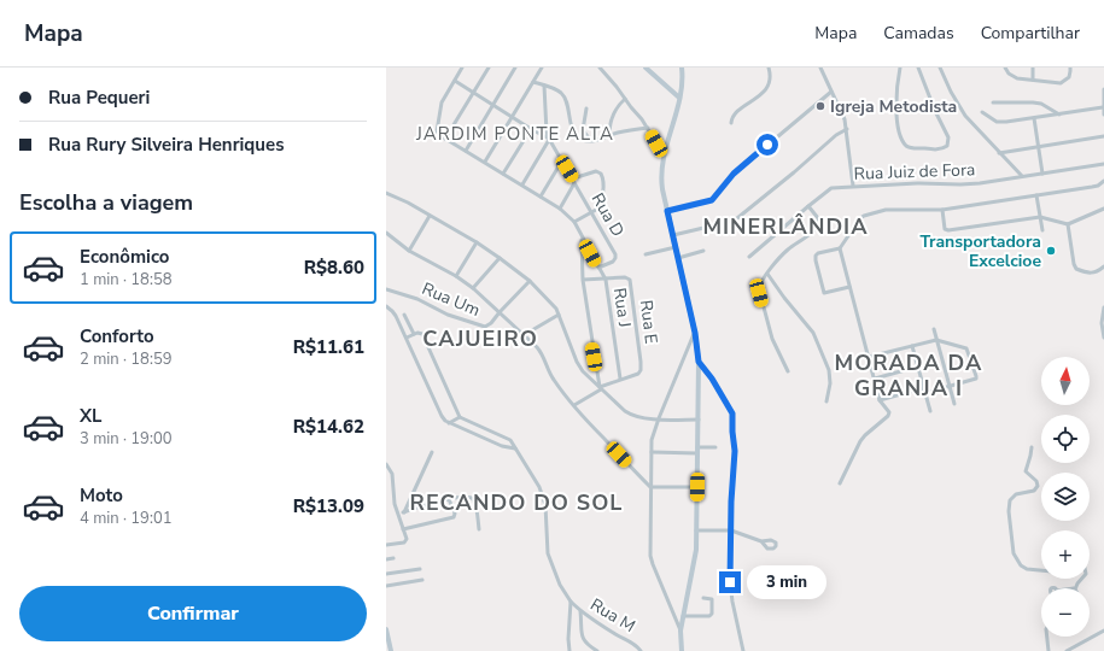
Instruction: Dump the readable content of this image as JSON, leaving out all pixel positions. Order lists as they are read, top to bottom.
{
  "streets": {
    "street": [
      "Rua Juiz de Fora",
      "Rua D",
      "Rua Um",
      "Rua J",
      "Rua E",
      "Rua M"
    ]
  },
  "crossings": [
    ["Rua D", "Rua J"],
    ["Rua J", "Rua E"]
  ],
  "districts": [
    "JARDIM PONTE ALTA",
    "MINERLÂNDIA",
    "CAJUEIRO",
    "MORADA DA GRANJA I",
    "RECANDO DO SOL"
  ],
  "places": ["Igreja Metodista", "Transportadora Excelcioe"],
  "north": "top",
  "page": {
    "header": "Mapa",
    "nav": ["Mapa", "Camadas", "Compartilhar"],
    "banner": ["Rua Pequeri", "Rua Rury Silveira Henriques"],
    "heading": "Escolha a viagem",
    "list": [
      {
        "name": "Econômico",
        "note": "1 min · 18:58",
        "value": "R$8.60"
      },
      {
        "name": "Conforto",
        "note": "2 min · 18:59",
        "value": "R$11.61"
      },
      {
        "name": "XL",
        "note": "3 min · 19:00",
        "value": "R$14.62"
      },
      {
        "name": "Moto",
        "note": "4 min · 19:01",
        "value": "R$13.09"
      }
    ],
    "map_buttons": ["+", "−"],
    "bubble": "3 min",
    "buttons": "Confirmar"
  }
}
